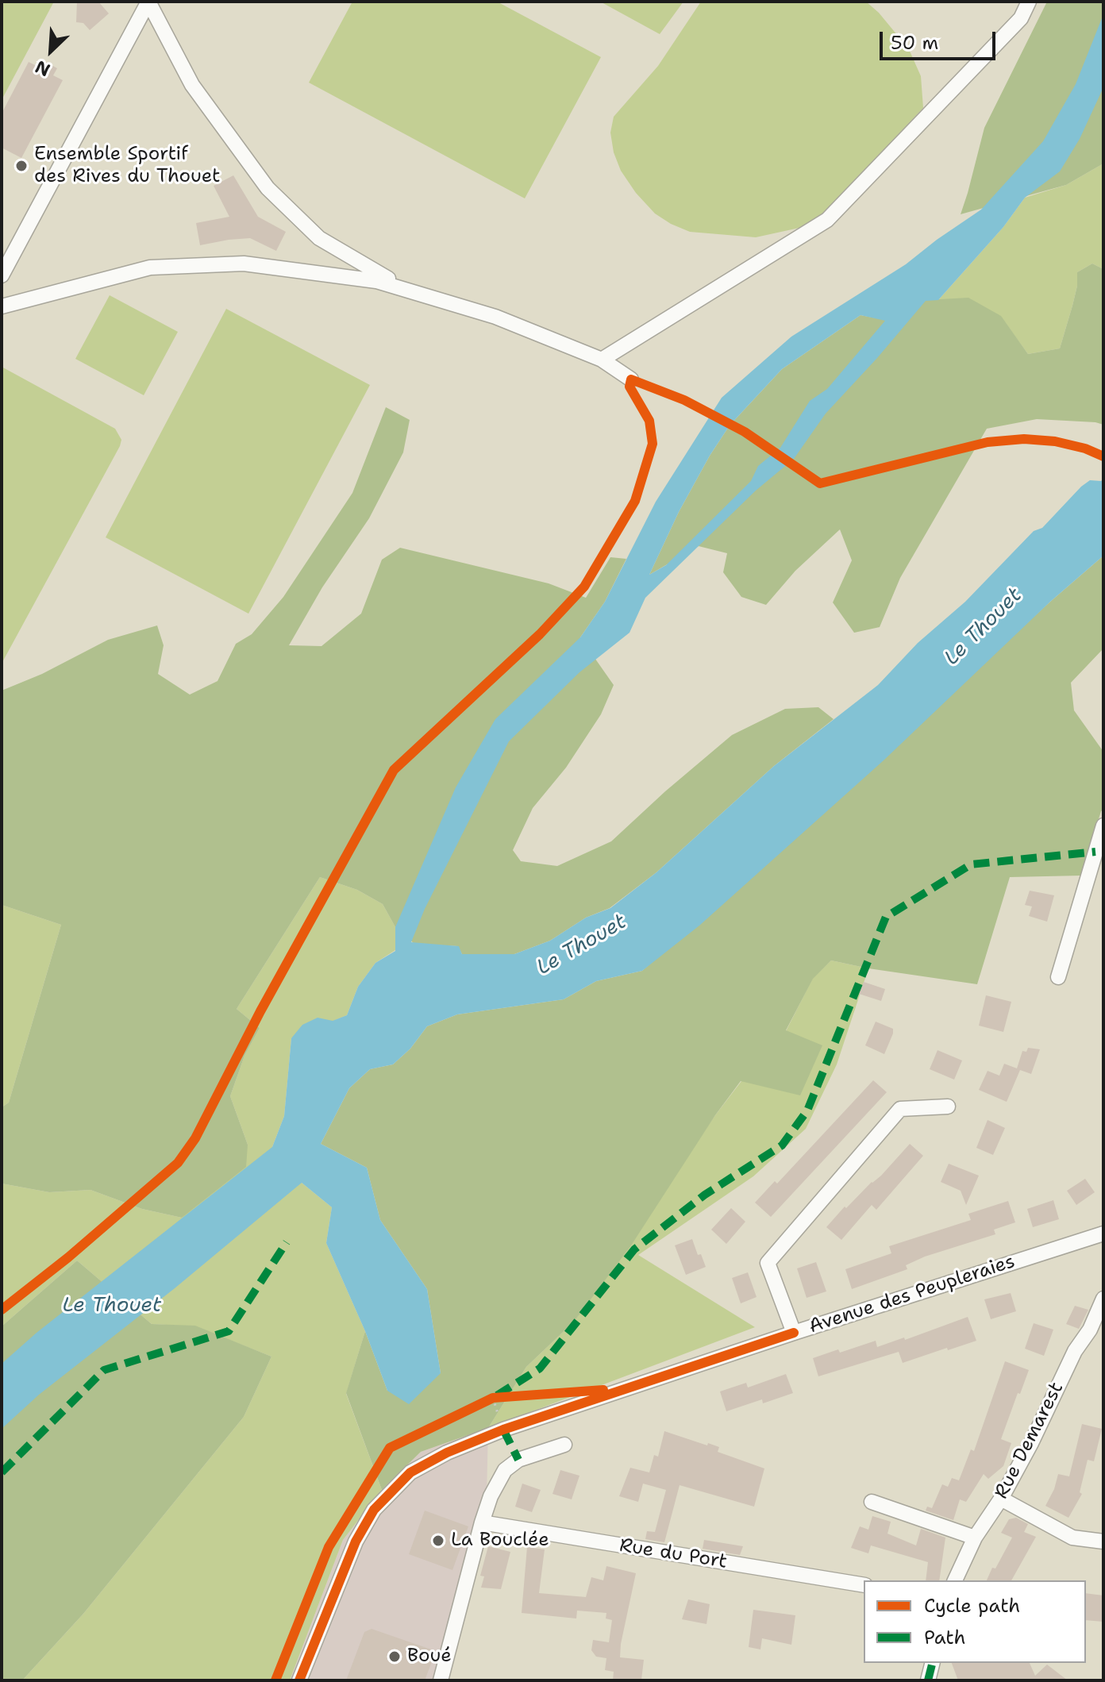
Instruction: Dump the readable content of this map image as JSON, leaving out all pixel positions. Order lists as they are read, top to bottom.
{
  "streets": {
    "street": ["Avenue des Peupleraies", "Rue Demarest", "Rue du Port"]
  },
  "water": ["Le Thouet"],
  "places": ["Ensemble Sportif des Rives du Thouet", "La Bouclée", "Boué"],
  "legend": ["Cycle path", "Path"],
  "scale_bar": "50 m",
  "north": "bottom left"
}
